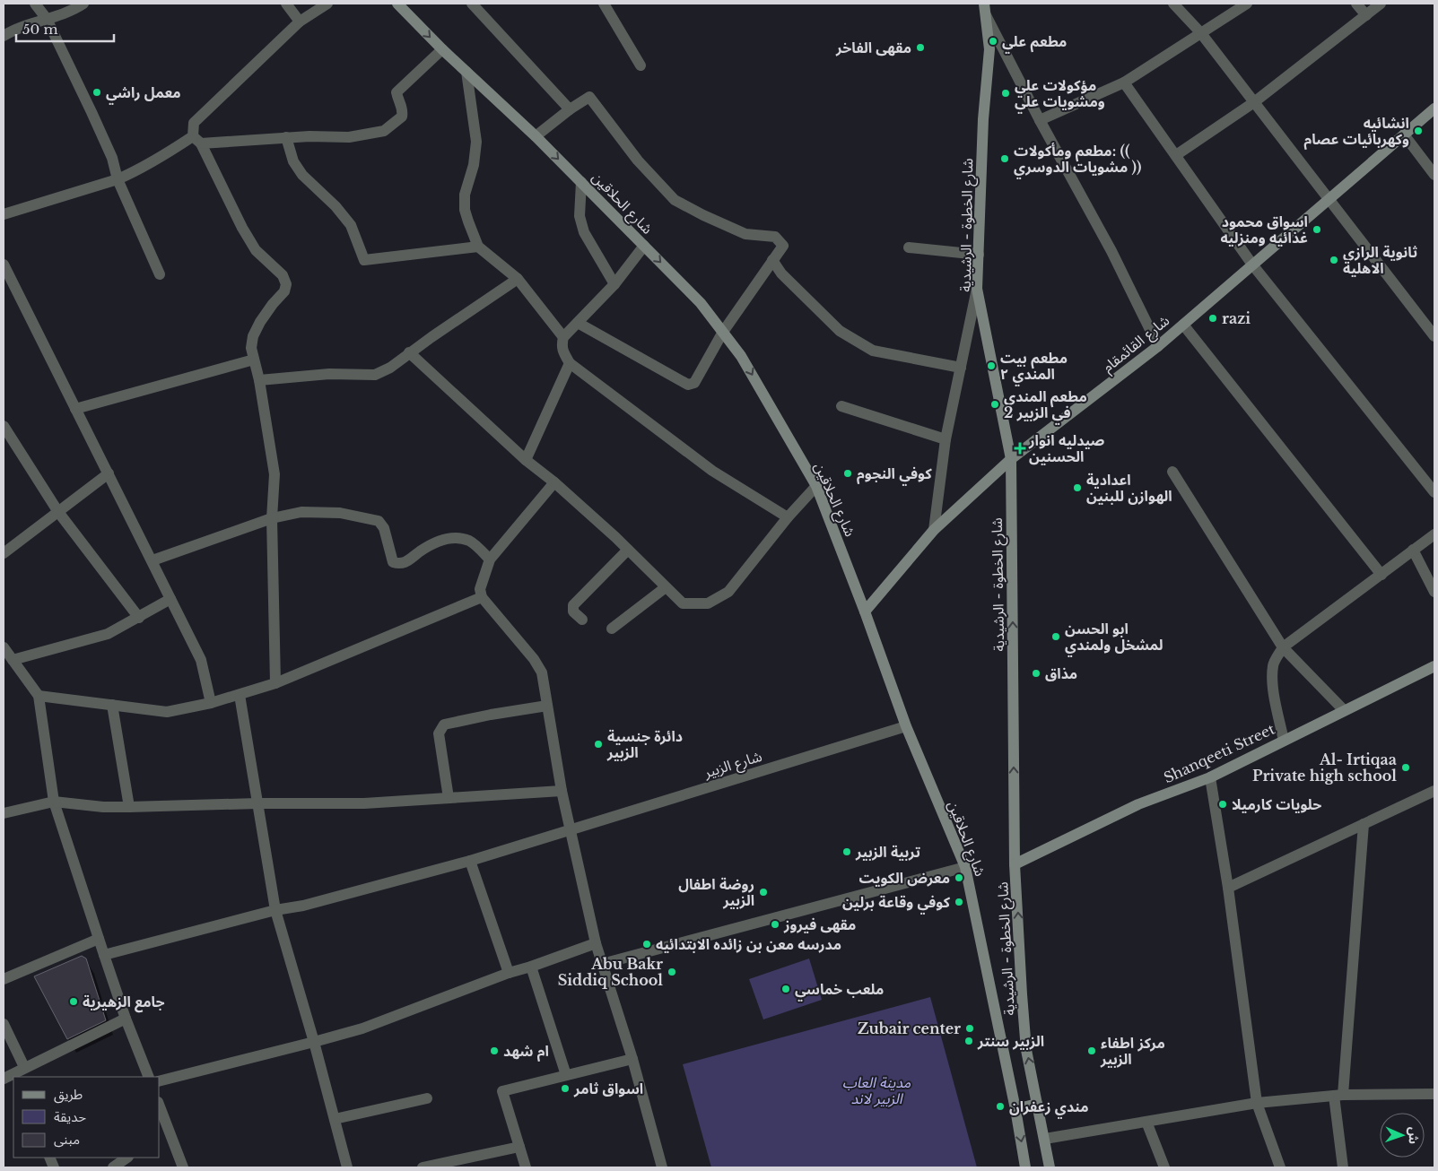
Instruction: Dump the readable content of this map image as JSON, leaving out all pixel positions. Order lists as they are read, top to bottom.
{
  "streets": {
    "main road": [
      "شارع الحلاقين",
      "شارع الخطوة - الرشيدية",
      "شارع القائمقام",
      "Shanqeeti Street"
    ],
    "street": ["شارع الزبير"]
  },
  "crossings": [
    ["شارع الحلاقين", "شارع القائمقام"],
    ["شارع الحلاقين", "شارع الزبير"],
    ["شارع الخطوة - الرشيدية", "شارع القائمقام"],
    ["شارع الخطوة - الرشيدية", "Shanqeeti Street"]
  ],
  "one_way": ["شارع الحلاقين", "شارع الخطوة - الرشيدية"],
  "parks": ["مدينة العاب الزبير لاند"],
  "places": {
    "other": [
      "مطعم علي",
      "مقهى الفاخر",
      "معمل راشي",
      "مؤكولات علي ومشويات علي",
      "انشائيه وكهربائيات عصام",
      "مطعم ومأكولات: (( مشويات الدوسري ))",
      "اسواق محمود غذائيه ومنزليه",
      "ثانوية الرازي الاهلية",
      "razi",
      "مطعم بيت المندي ٢",
      "مطعم المندي 2 في الزبير",
      "كوفي النجوم",
      "اعدادية الهوازن للبنين",
      "ابو الحسن لمشخل ولمندي",
      "مذاق",
      "دائرة جنسية الزبير",
      "Al- Irtiqaa Private high school",
      "حلويات كارميلا",
      "تربية الزبير",
      "معرض الكويت",
      "روضة اطفال الزبير",
      "كوفي وقاعة برلين",
      "مقهى فيروز",
      "مدرسه معن بن زائده الابتدائيه",
      "Abu Bakr Siddiq School",
      "ملعب خماسي",
      "جامع الزهيرية",
      "Zubair center",
      "الزبير سنتر",
      "ام شهد",
      "مركز اطفاء الزبير",
      "اسواق ثامر",
      "مندي زعفران"
    ],
    "health": ["صيدليه انوار الحسنين"]
  },
  "legend": ["طريق", "حديقة", "مبنى"],
  "scale_bar": "50 m",
  "north": "right"
}
